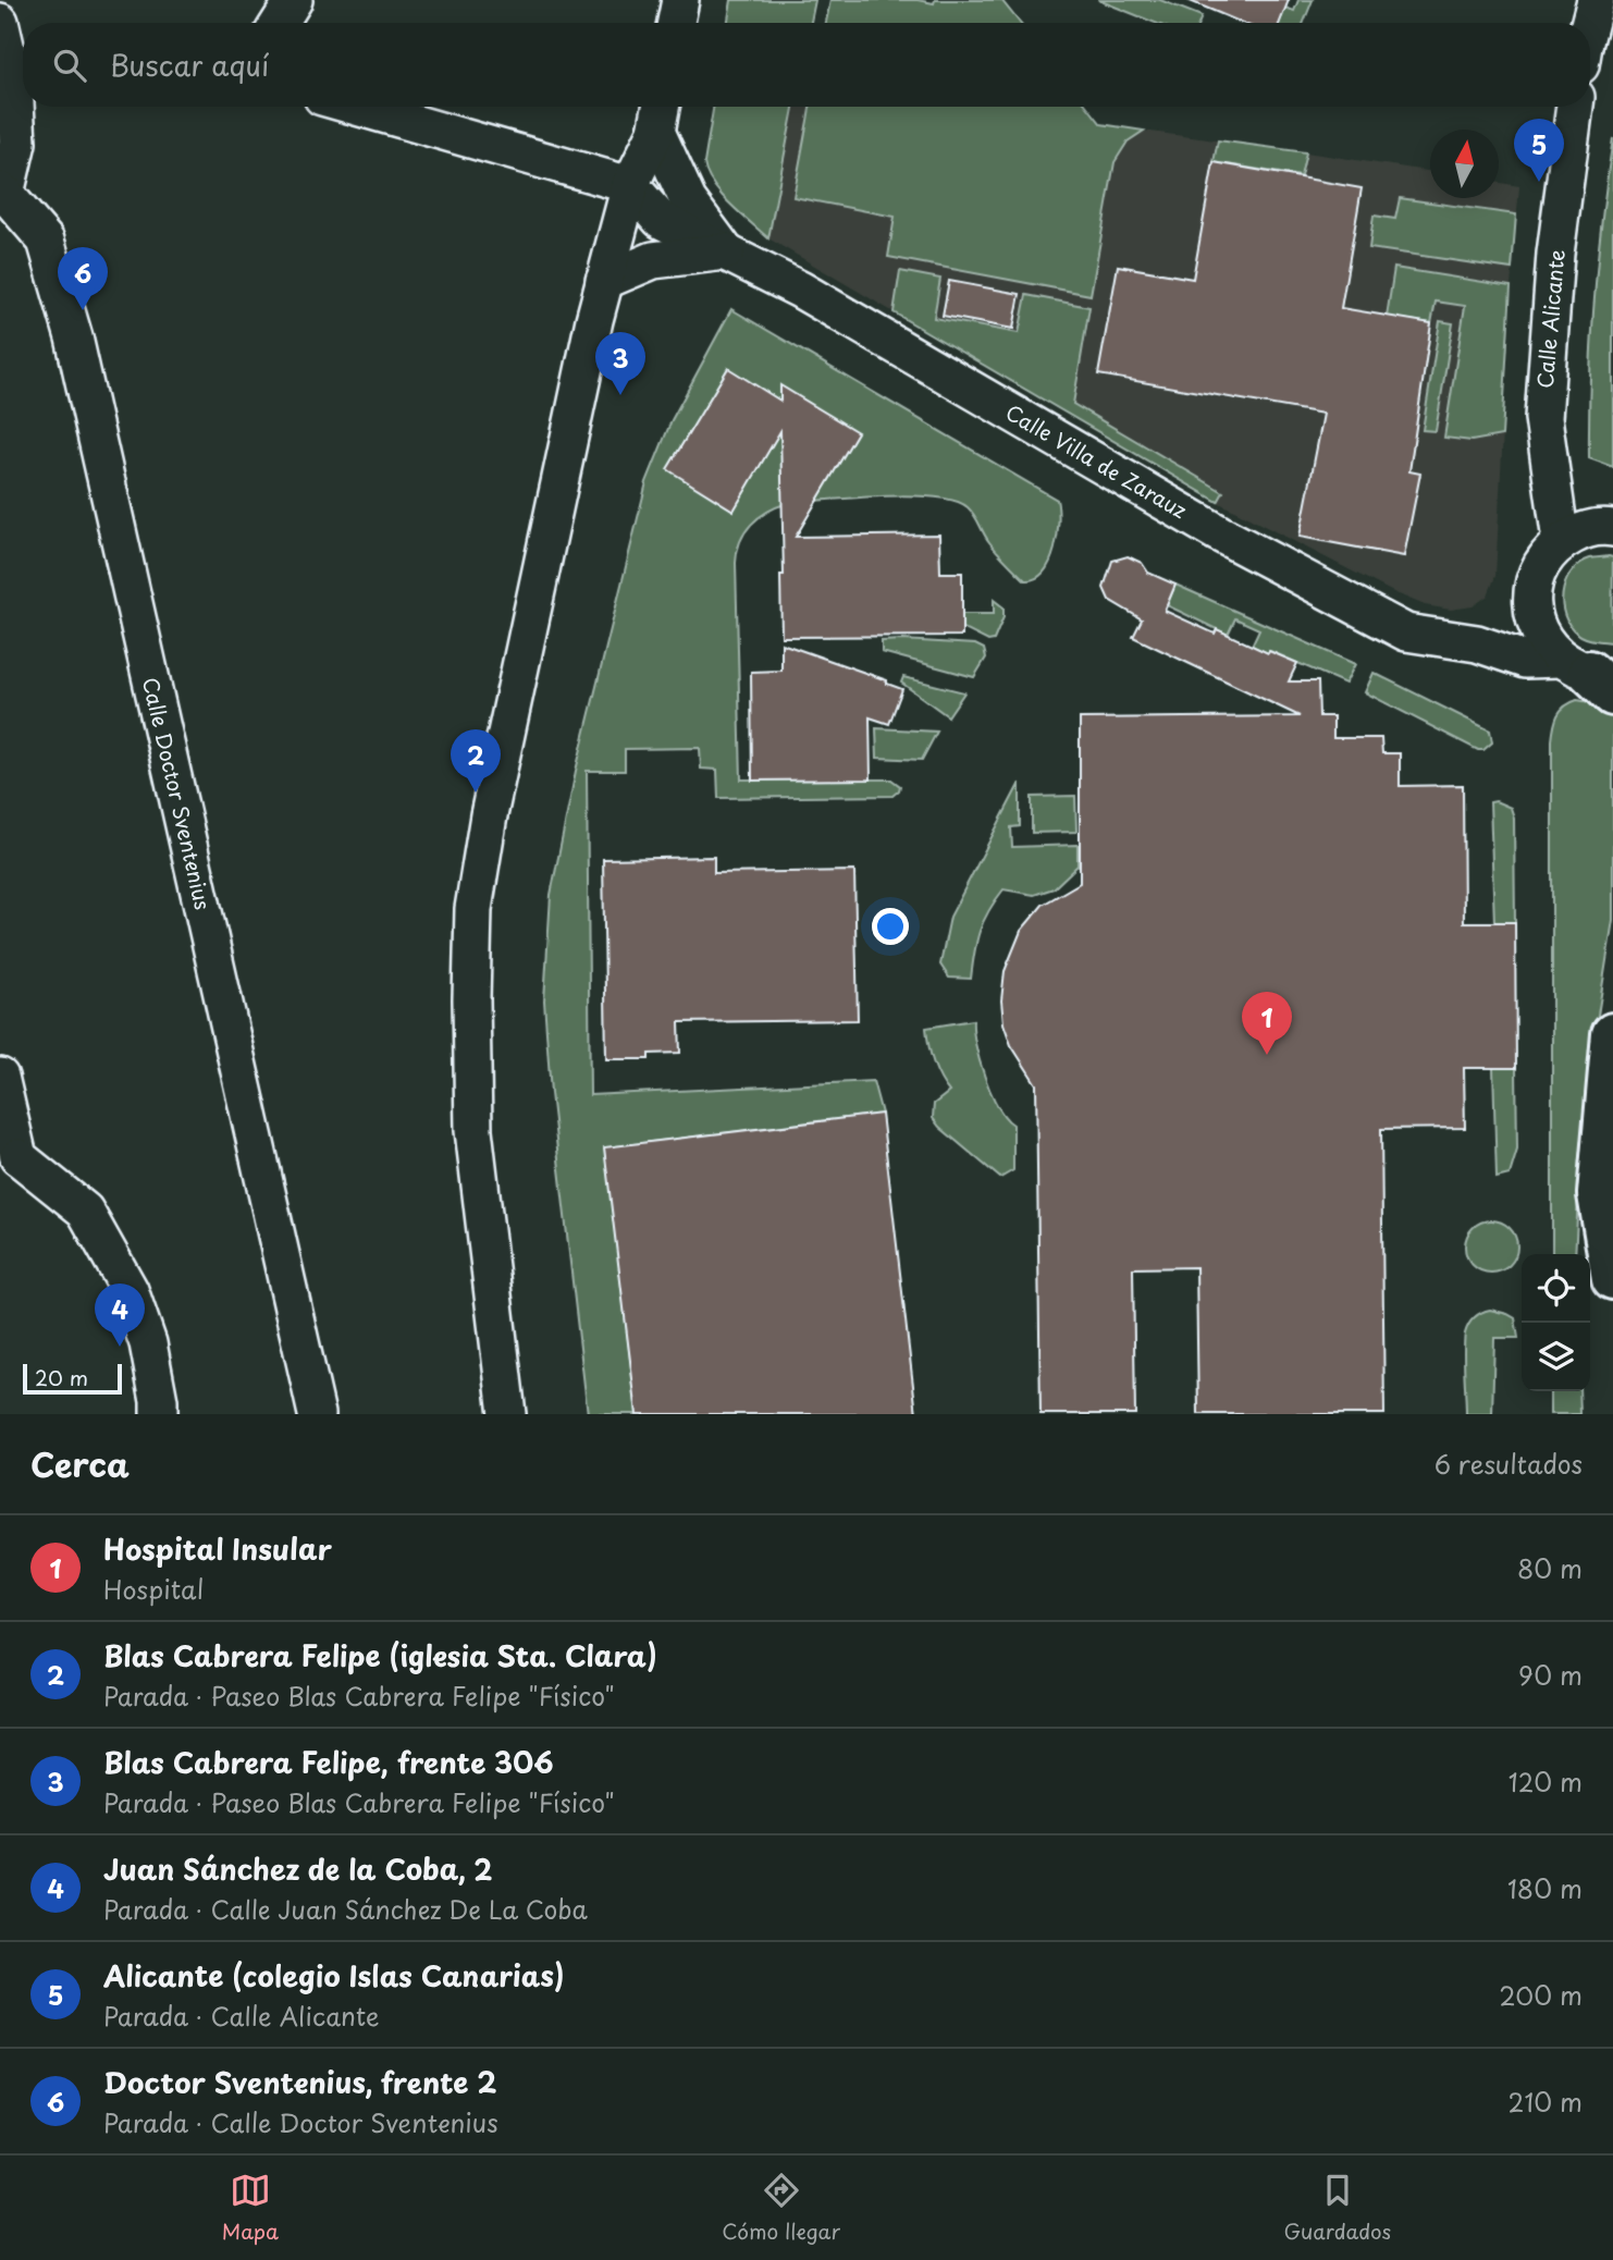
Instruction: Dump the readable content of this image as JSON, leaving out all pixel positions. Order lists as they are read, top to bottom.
{
  "streets": {
    "street": ["Calle Alicante", "Calle Villa de Zarauz", "Calle Doctor Sventenius"]
  },
  "scale_bar": "20 m",
  "north": "top",
  "page": {
    "search": "Buscar aquí",
    "pins": [
      "5",
      "6",
      "3",
      "2",
      "1",
      "4"
    ],
    "scale": "20 m",
    "heading": ["Cerca", "6 resultados"],
    "list": [
      {
        "mark": "1",
        "name": "Hospital Insular",
        "note": "Hospital",
        "value": "80 m"
      },
      {
        "mark": "2",
        "name": "Blas Cabrera Felipe (iglesia Sta. Clara)",
        "note": "Parada · Paseo Blas Cabrera Felipe \"Físico\"",
        "value": "90 m"
      },
      {
        "mark": "3",
        "name": "Blas Cabrera Felipe, frente 306",
        "note": "Parada · Paseo Blas Cabrera Felipe \"Físico\"",
        "value": "120 m"
      },
      {
        "mark": "4",
        "name": "Juan Sánchez de la Coba, 2",
        "note": "Parada · Calle Juan Sánchez De La Coba",
        "value": "180 m"
      },
      {
        "mark": "5",
        "name": "Alicante (colegio Islas Canarias)",
        "note": "Parada · Calle Alicante",
        "value": "200 m"
      },
      {
        "mark": "6",
        "name": "Doctor Sventenius, frente 2",
        "note": "Parada · Calle Doctor Sventenius",
        "value": "210 m"
      }
    ],
    "nav": ["Mapa", "Cómo llegar", "Guardados"]
  }
}
